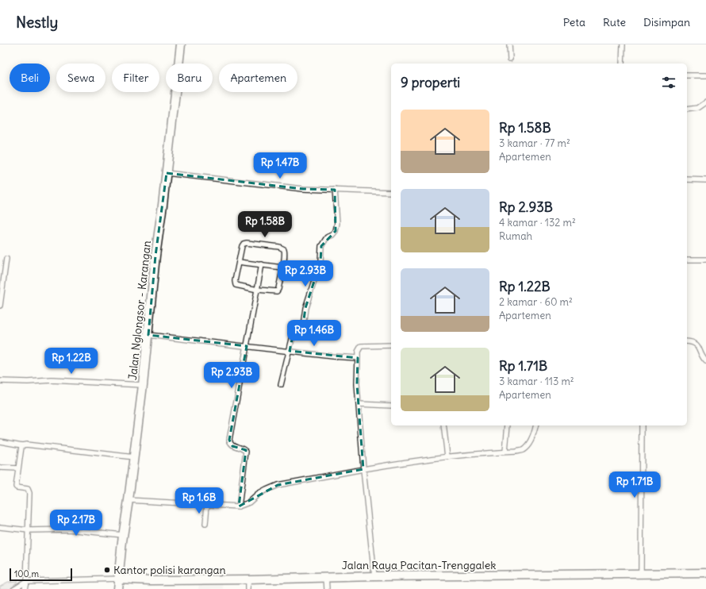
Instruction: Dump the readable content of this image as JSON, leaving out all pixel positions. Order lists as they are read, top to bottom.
{
  "streets": {
    "highway": ["Jalan Nglongsor - Karangan", "Jalan Raya Pacitan-Trenggalek"]
  },
  "crossings": [
    ["Jalan Nglongsor - Karangan", "Jalan Raya Pacitan-Trenggalek"]
  ],
  "places": ["Kantor polisi karangan"],
  "scale_bar": "100 m",
  "page": {
    "header": "Nestly",
    "nav": ["Peta", "Rute", "Disimpan"],
    "chip": [
      "Beli",
      "Sewa",
      "Filter",
      "Baru",
      "Apartemen"
    ],
    "heading": "9 properti",
    "list": [
      {
        "name": "Rp 1.58B",
        "note": "3 kamar · 77 m² · Apartemen"
      },
      {
        "name": "Rp 2.93B",
        "note": "4 kamar · 132 m² · Rumah"
      },
      {
        "name": "Rp 1.22B",
        "note": "2 kamar · 60 m² · Apartemen"
      },
      {
        "name": "Rp 1.71B",
        "note": "3 kamar · 113 m² · Apartemen"
      }
    ],
    "price": [
      "Rp 1.47B",
      "Rp 1.58B",
      "Rp 2.93B",
      "Rp 1.46B",
      "Rp 1.22B",
      "Rp 2.93B",
      "Rp 1.71B",
      "Rp 1.6B",
      "Rp 2.17B"
    ],
    "scale": "100 m"
  }
}
